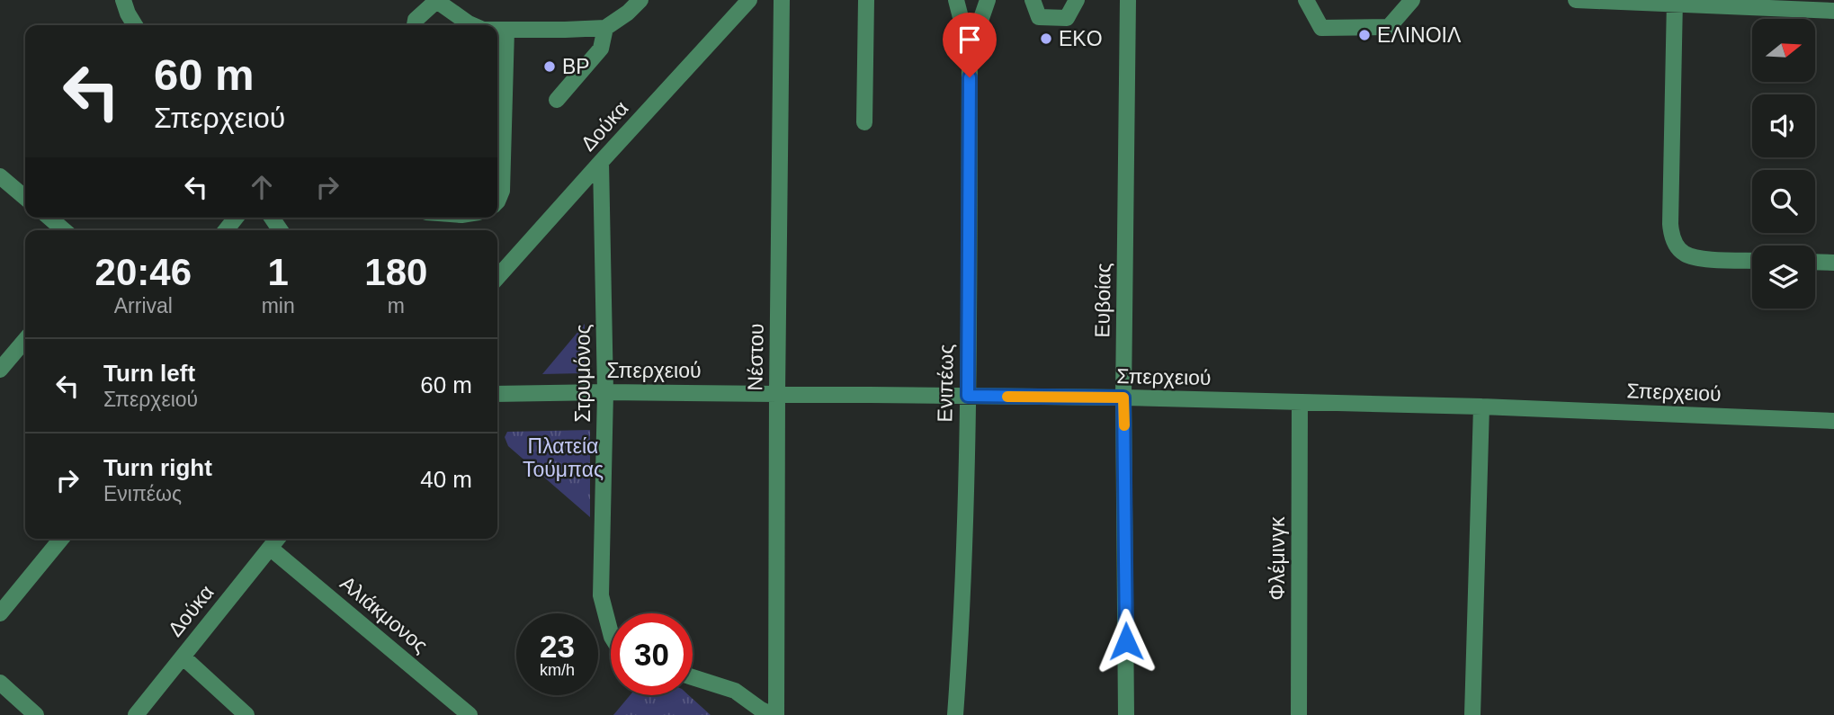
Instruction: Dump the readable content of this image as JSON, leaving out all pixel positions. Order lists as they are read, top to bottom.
{
  "streets": {
    "street": [
      "Δούκα",
      "Ευβοίας",
      "Νέστου",
      "Σπερχειού",
      "Στρυμόνος",
      "Ενιπέως",
      "Φλέμινγκ",
      "Αλιάκμονος"
    ]
  },
  "crossings": [
    ["Δούκα", "Στρυμόνος"],
    ["Δούκα", "Αλιάκμονος"],
    ["Ευβοίας", "Σπερχειού"],
    ["Νέστου", "Σπερχειού"],
    ["Σπερχειού", "Στρυμόνος"],
    ["Σπερχειού", "Ενιπέως"],
    ["Σπερχειού", "Φλέμινγκ"]
  ],
  "parks": ["Πλατεία Τούμπας"],
  "places": ["ΕΛΙΝΟΙΛ", "EKO", "BP"],
  "north": "right",
  "page": {
    "turn": ["60 m", "Σπερχειού"],
    "eta": [
      "20:46",
      "Arrival",
      "1",
      "min",
      "180",
      "m"
    ],
    "list": [
      {
        "name": "Turn left",
        "note": "Σπερχειού",
        "value": "60 m"
      },
      {
        "name": "Turn right",
        "note": "Ενιπέως",
        "value": "40 m"
      }
    ],
    "speed": "23 km/h",
    "limit": "30"
  }
}
